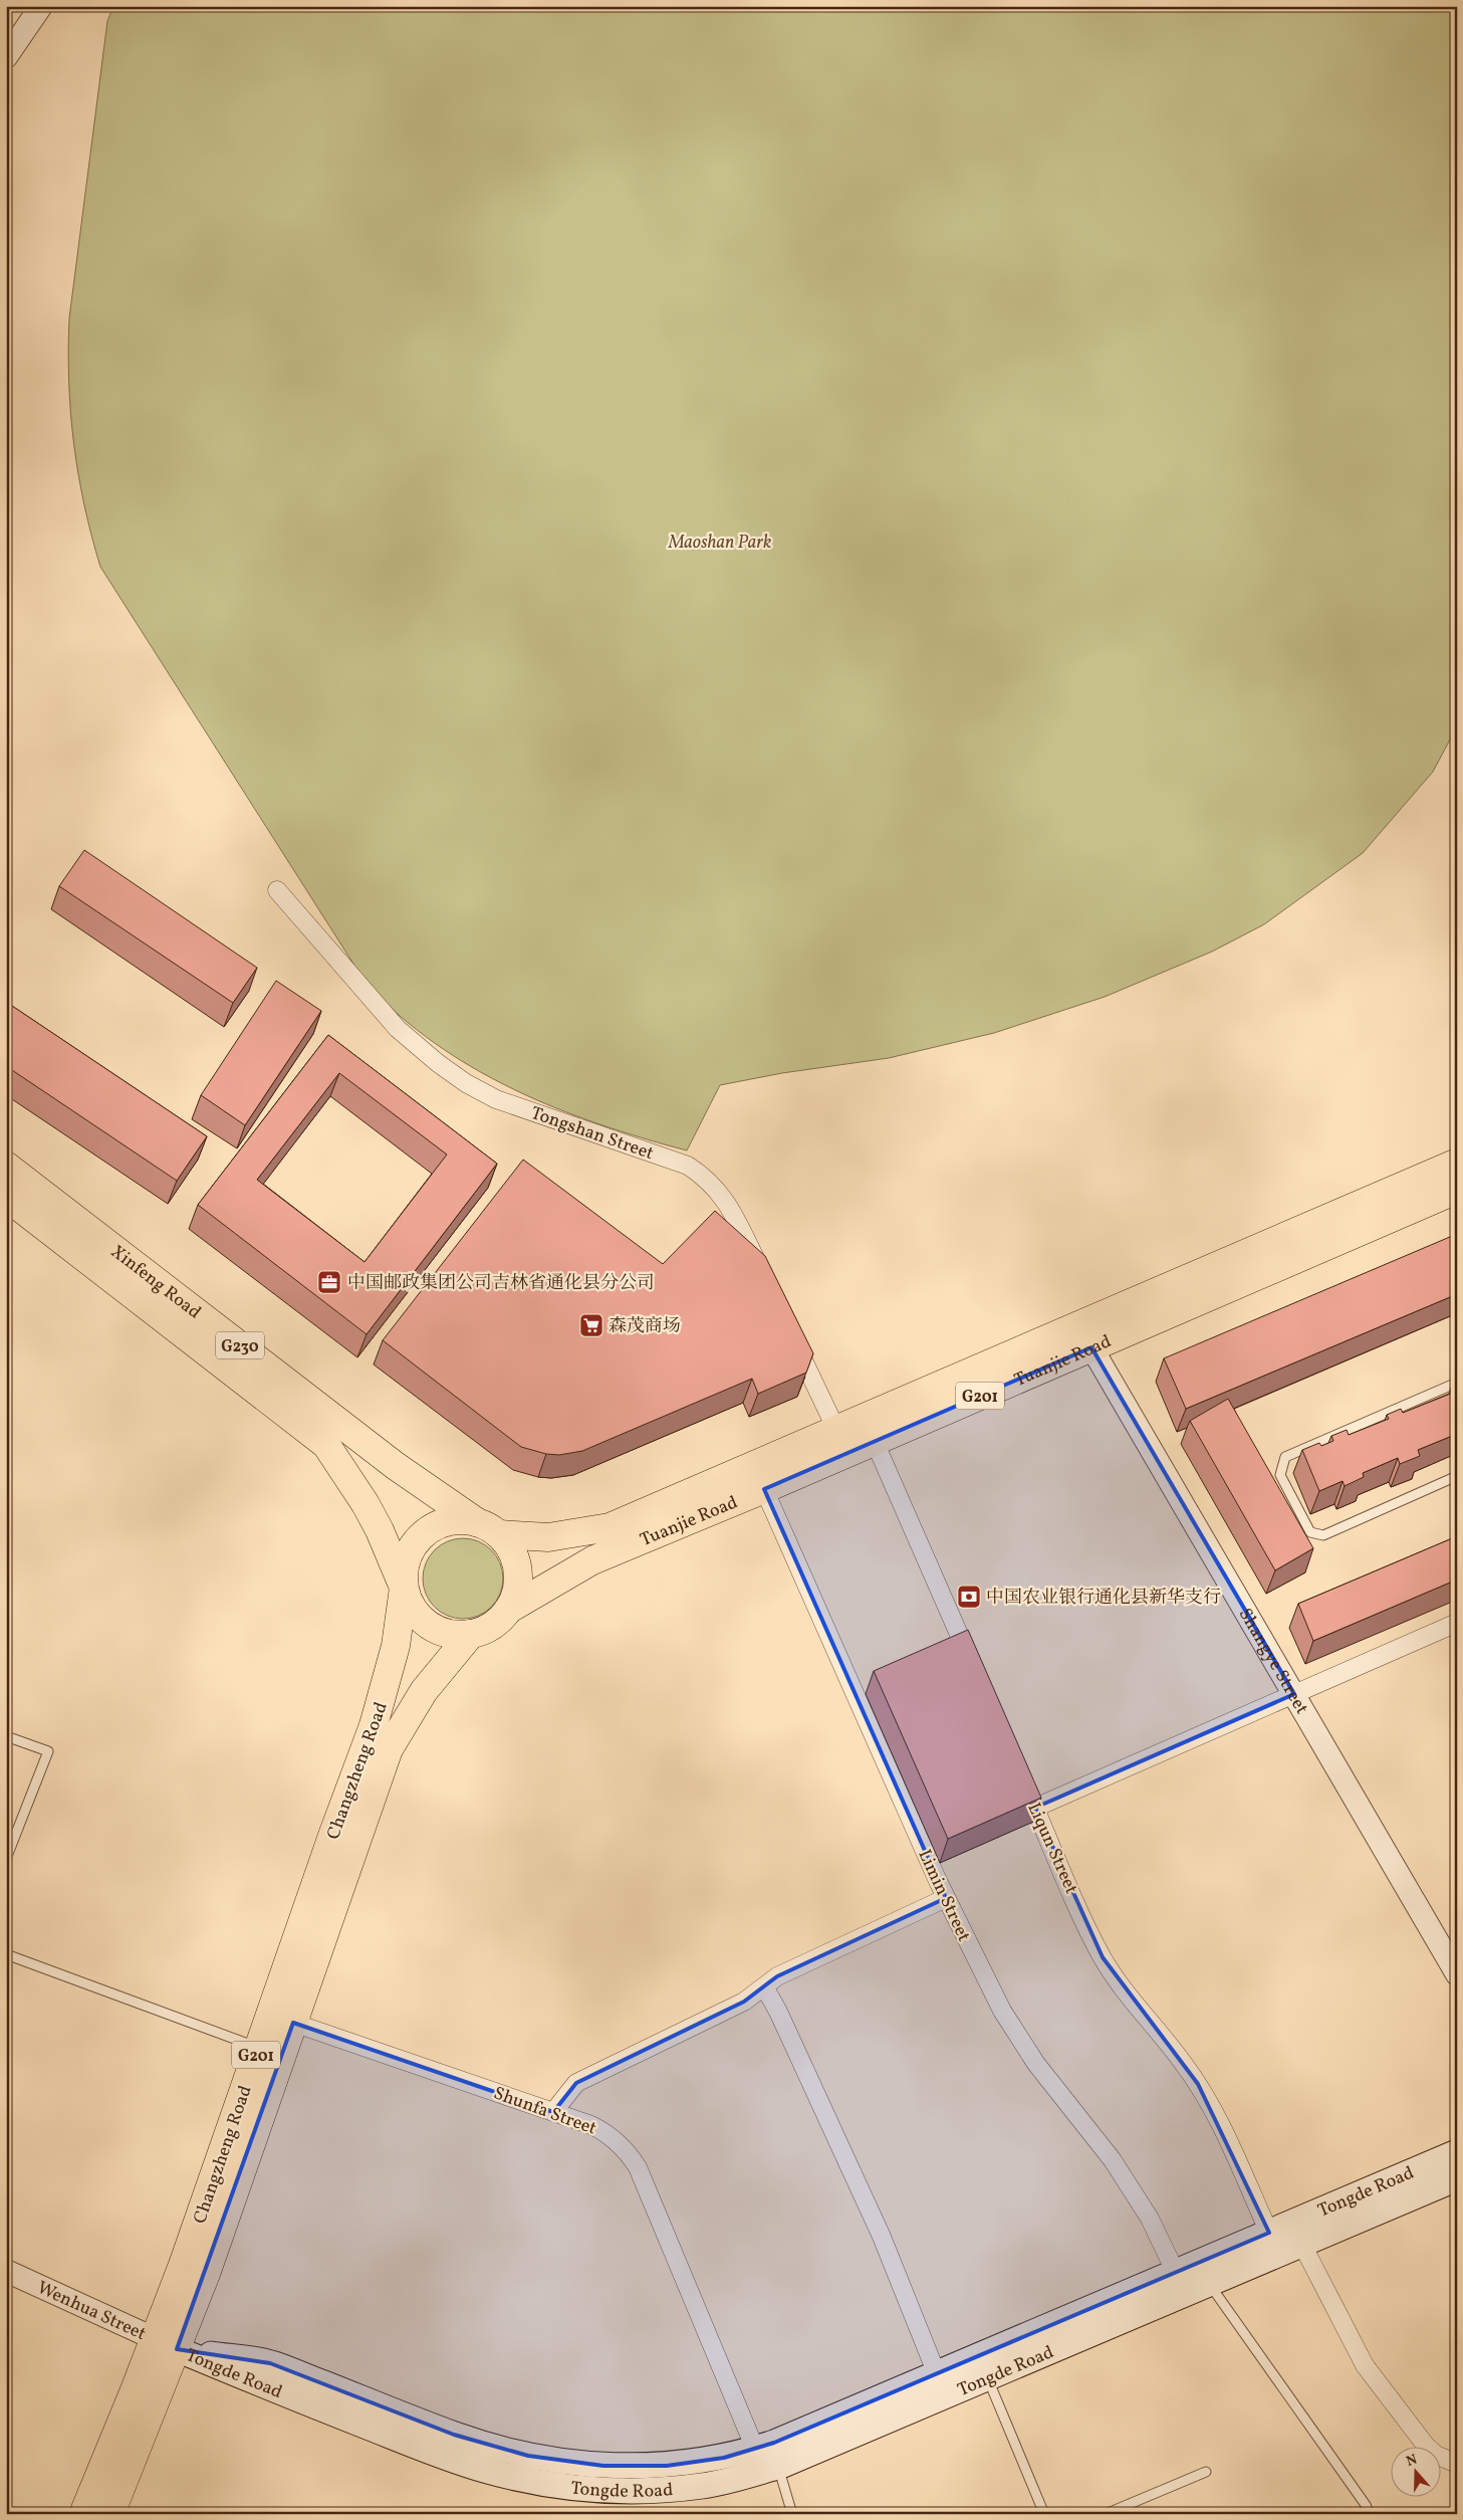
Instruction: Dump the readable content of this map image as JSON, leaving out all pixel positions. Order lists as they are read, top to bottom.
{
  "streets": {
    "highway": [
      "Xinfeng Road",
      "G230",
      "Tuanjie Road",
      "G201",
      "Changzheng Road"
    ],
    "main road": ["Tongde Road"],
    "street": [
      "Tongshan Street",
      "Shangye Street",
      "Liqun Street",
      "Limin Street",
      "Shunfa Street",
      "Wenhua Street"
    ]
  },
  "crossings": [
    ["Xinfeng Road", "Tuanjie Road"],
    ["Xinfeng Road", "Changzheng Road"],
    ["Tuanjie Road", "Shangye Street"],
    ["Tuanjie Road", "Changzheng Road"],
    ["Tuanjie Road", "Limin Street"],
    ["Changzheng Road", "Shunfa Street"],
    ["Changzheng Road", "Tongde Road"],
    ["Changzheng Road", "Wenhua Street"],
    ["Liqun Street", "Tongde Road"],
    ["Limin Street", "Tongde Road"],
    ["Shunfa Street", "Tongde Road"],
    ["Tongde Road", "Wenhua Street"]
  ],
  "parks": ["Maoshan Park"],
  "places": {
    "office": ["中国邮政集团公司吉林省通化县分公司"],
    "supermarket": ["森茂商场"],
    "bank": ["中国农业银行通化县新华支行"]
  },
  "north": "top"
}
